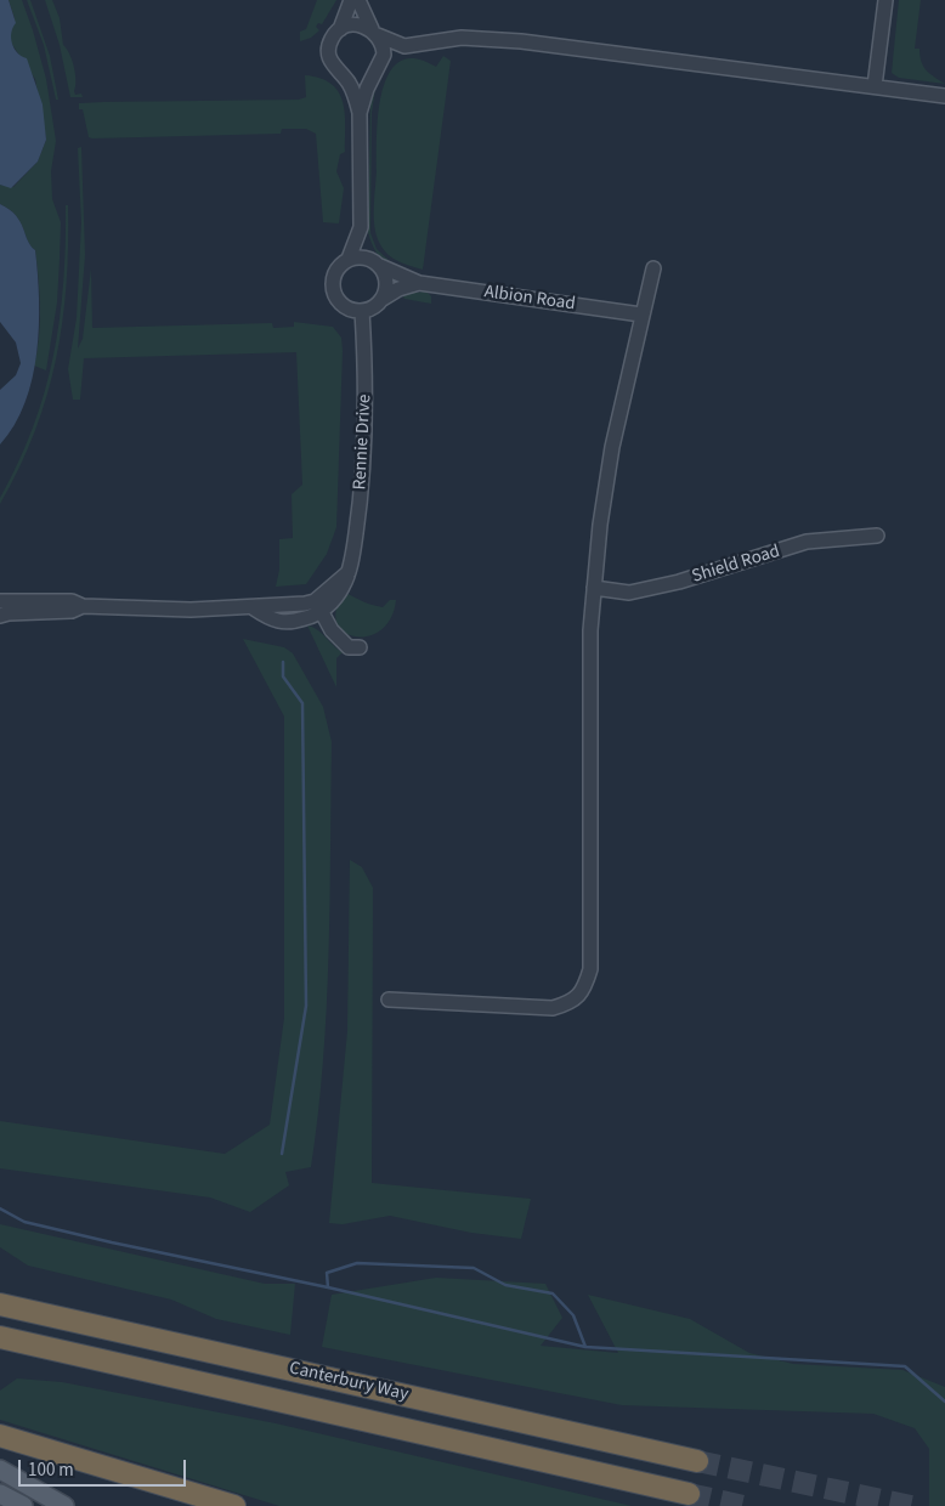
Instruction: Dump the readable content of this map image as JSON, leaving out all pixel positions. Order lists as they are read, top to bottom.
{
  "streets": {
    "highway": ["Canterbury Way"],
    "street": ["Albion Road", "Rennie Drive", "Shield Road"]
  },
  "crossings": [
    ["Albion Road", "Rennie Drive"]
  ],
  "scale_bar": "100 m"
}
